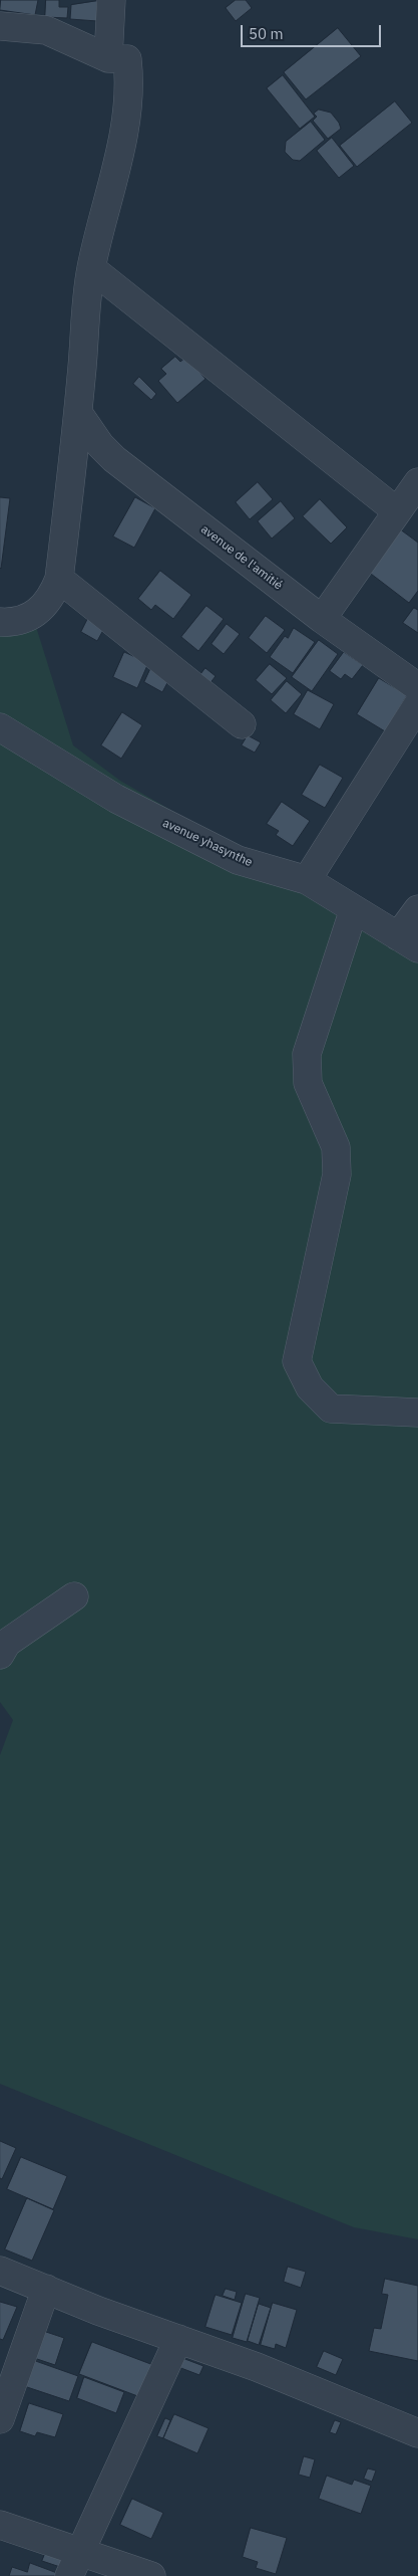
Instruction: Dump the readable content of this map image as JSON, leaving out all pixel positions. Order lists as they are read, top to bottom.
{
  "streets": {
    "street": ["avenue de l'amitié", "avenue yhasynthe"]
  },
  "scale_bar": "50 m"
}
